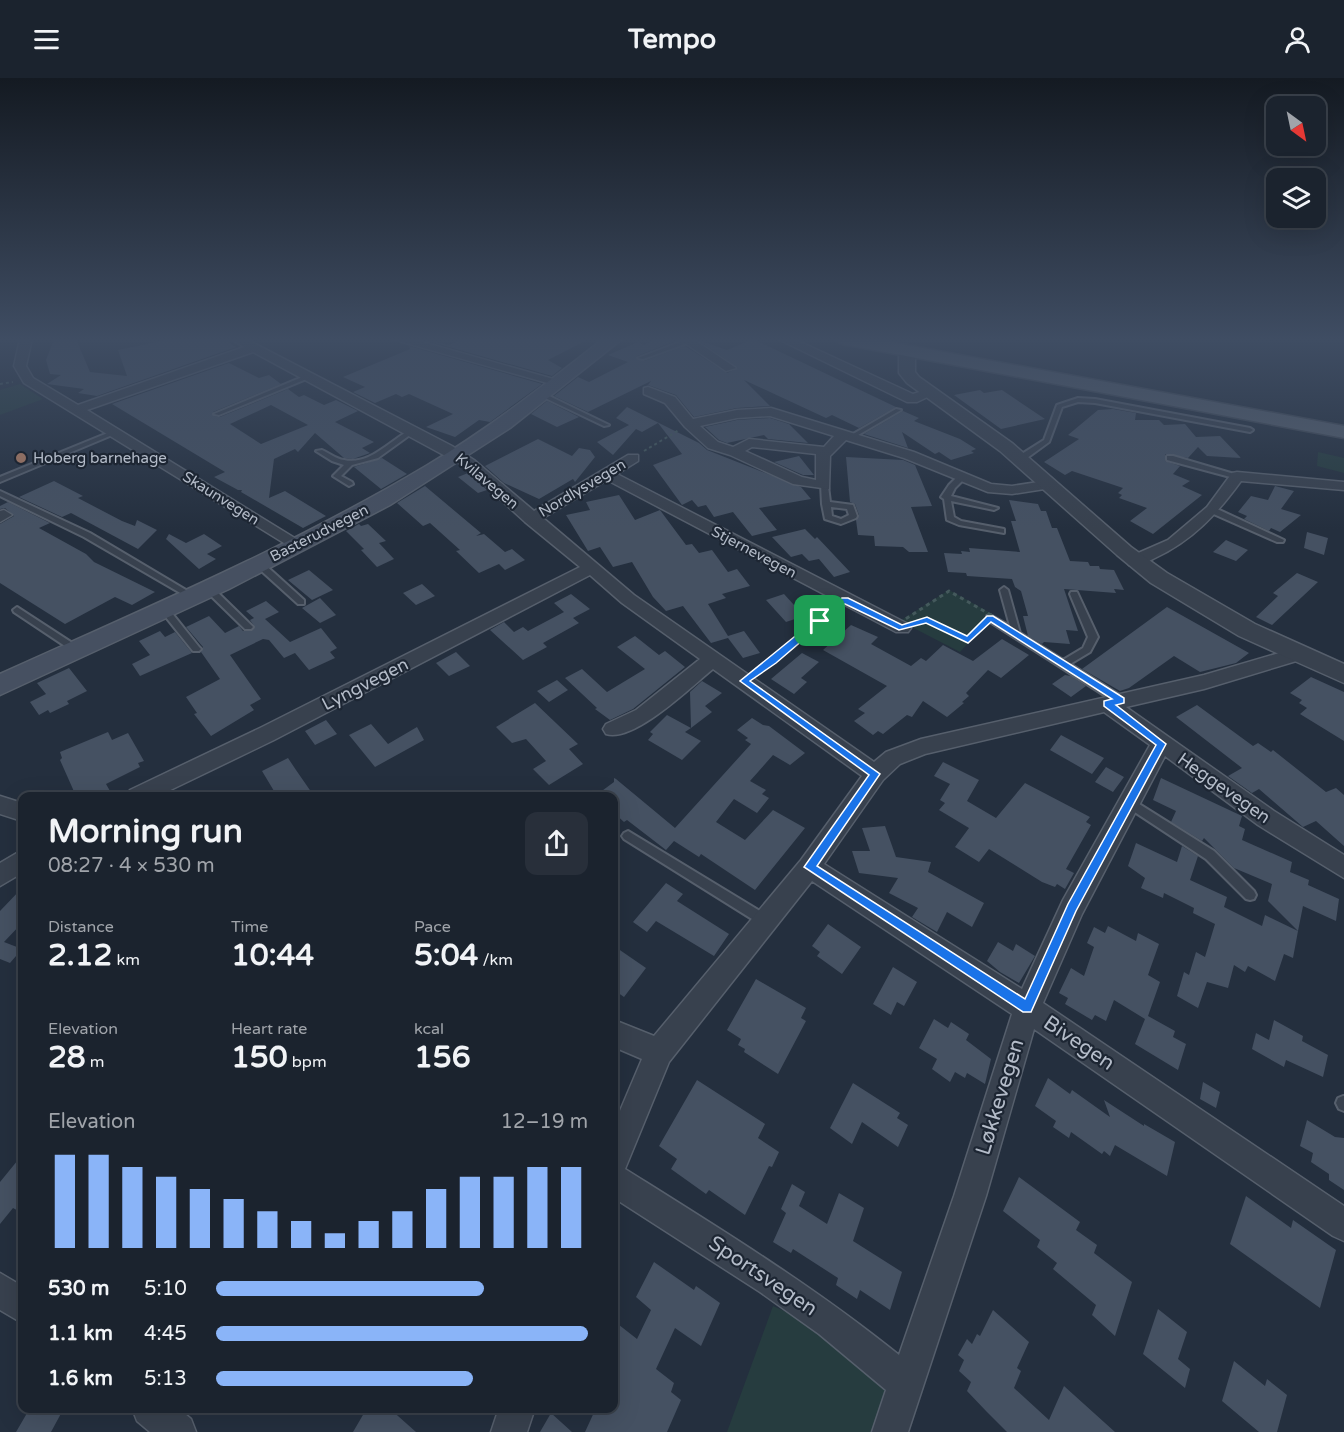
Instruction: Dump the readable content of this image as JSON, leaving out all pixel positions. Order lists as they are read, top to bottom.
{
  "streets": {
    "main road": ["Basterudvegen"],
    "street": [
      "Kvilavegen",
      "Nordlysvegen",
      "Skaunvegen",
      "Stjernevegen",
      "Lyngvegen",
      "Heggevegen",
      "Bivegen",
      "Løkkevegen",
      "Sportsvegen"
    ]
  },
  "crossings": [
    ["Kvilavegen", "Nordlysvegen"],
    ["Kvilavegen", "Basterudvegen"],
    ["Kvilavegen", "Lyngvegen"],
    ["Nordlysvegen", "Stjernevegen"],
    ["Skaunvegen", "Basterudvegen"],
    ["Heggevegen", "Løkkevegen"],
    ["Bivegen", "Løkkevegen"],
    ["Løkkevegen", "Sportsvegen"]
  ],
  "places": ["Hoberg barnehage"],
  "north": "bottom right",
  "page": {
    "header": "Tempo",
    "heading": ["Morning run", "08:27 · 4 × 530 m"],
    "stats": [
      ["Distance", "2.12 km"],
      ["Time", "10:44"],
      ["Pace", "5:04 /km"],
      ["Elevation", "28 m"],
      ["Heart rate", "150 bpm"],
      ["kcal", "156"]
    ],
    "chart": ["Elevation", "12–19 m"],
    "list": [
      {
        "name": "530 m",
        "note": "5:10"
      },
      {
        "name": "1.1 km",
        "note": "4:45"
      },
      {
        "name": "1.6 km",
        "note": "5:13"
      }
    ]
  }
}
